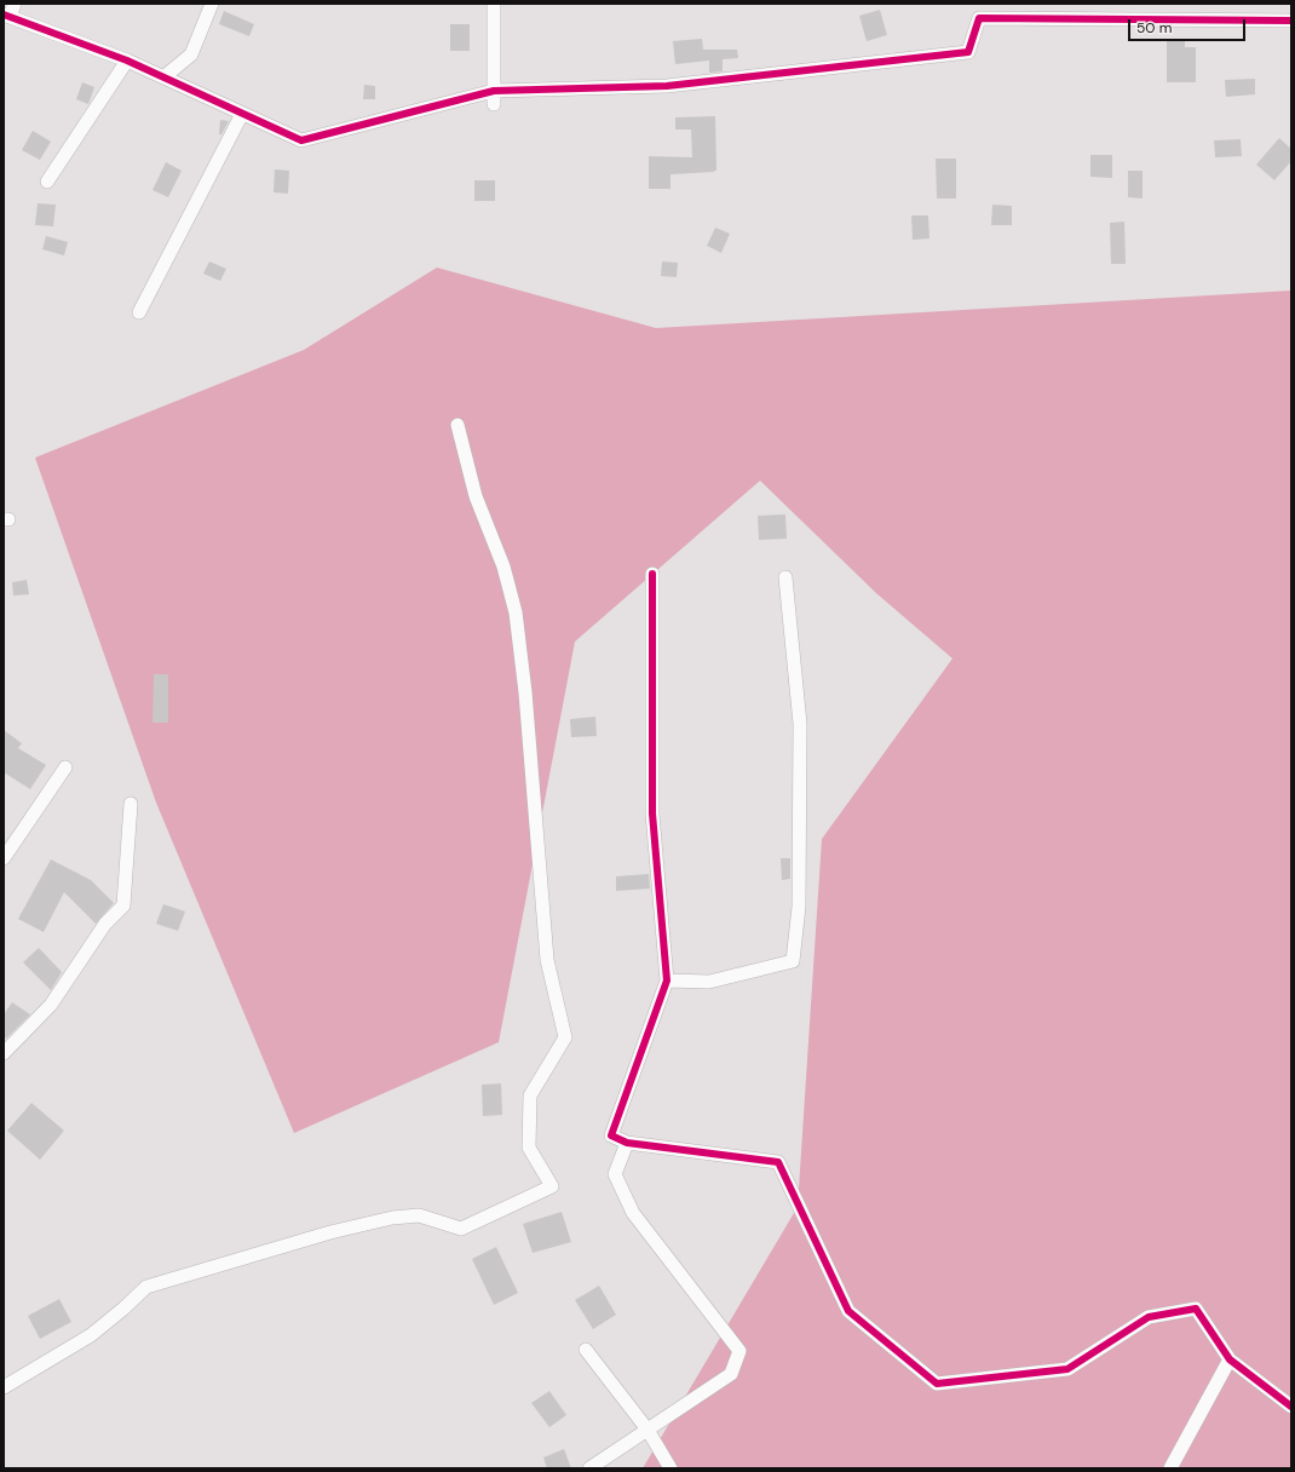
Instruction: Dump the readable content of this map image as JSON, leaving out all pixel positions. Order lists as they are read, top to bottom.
{
  "scale_bar": "50 m"
}
